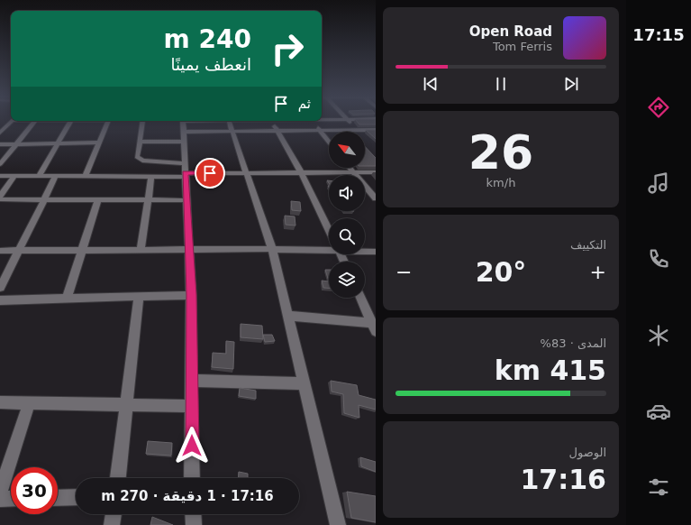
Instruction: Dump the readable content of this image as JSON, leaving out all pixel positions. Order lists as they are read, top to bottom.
{
  "north": "top left",
  "page": {
    "tabs": "17:15",
    "turn": ["240 m", "انعطف يمينًا"],
    "song": ["Open Road", "Tom Ferris"],
    "then": "ثم",
    "tile": [
      ["26", "km/h"],
      "التكييف",
      ["المدى · 83%", "415 km"],
      ["الوصول", "17:16"]
    ],
    "heat": ["−", "20°", "+"],
    "limit": "30",
    "trip": "17:16 · 1 دقيقة · 270 m"
  }
}
